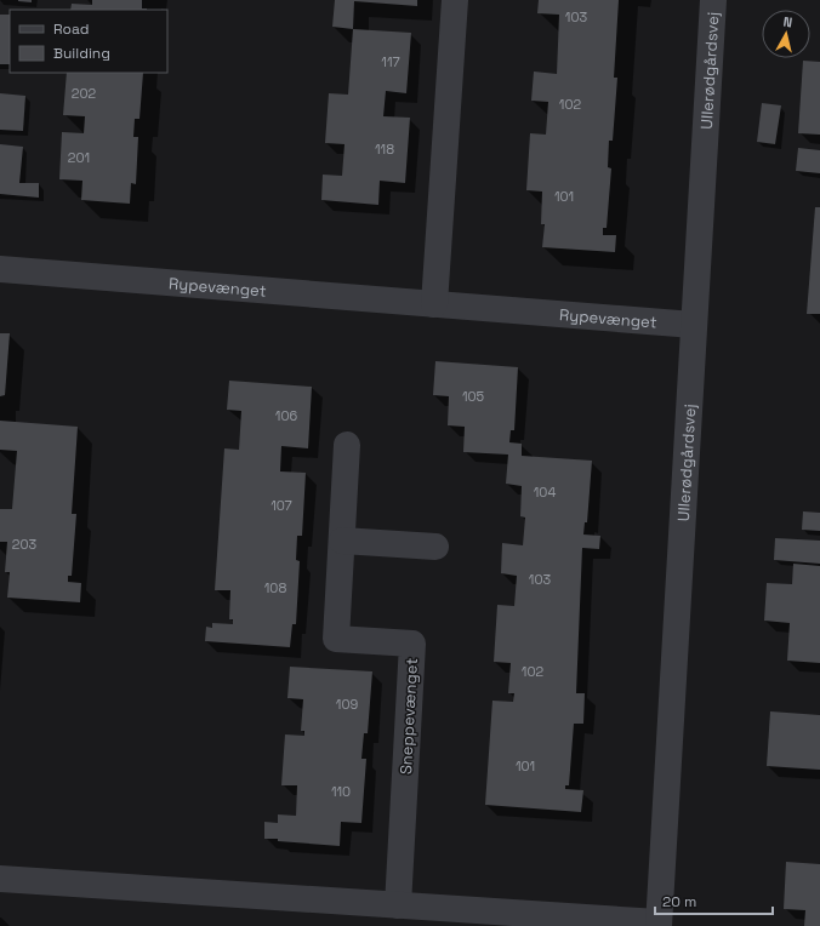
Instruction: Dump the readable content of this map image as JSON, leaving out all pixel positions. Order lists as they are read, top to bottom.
{
  "streets": {
    "street": ["Ullerødgårdsvej", "Rypevænget", "Sneppevænget"]
  },
  "crossings": [
    ["Ullerødgårdsvej", "Rypevænget"]
  ],
  "house_numbers": [
    "103",
    "117",
    "202",
    "102",
    "118",
    "201",
    "101",
    "105",
    "106",
    "104",
    "107",
    "203",
    "103",
    "108",
    "102",
    "109",
    "101",
    "110"
  ],
  "legend": ["Road", "Building"],
  "scale_bar": "20 m",
  "north": "top"
}
